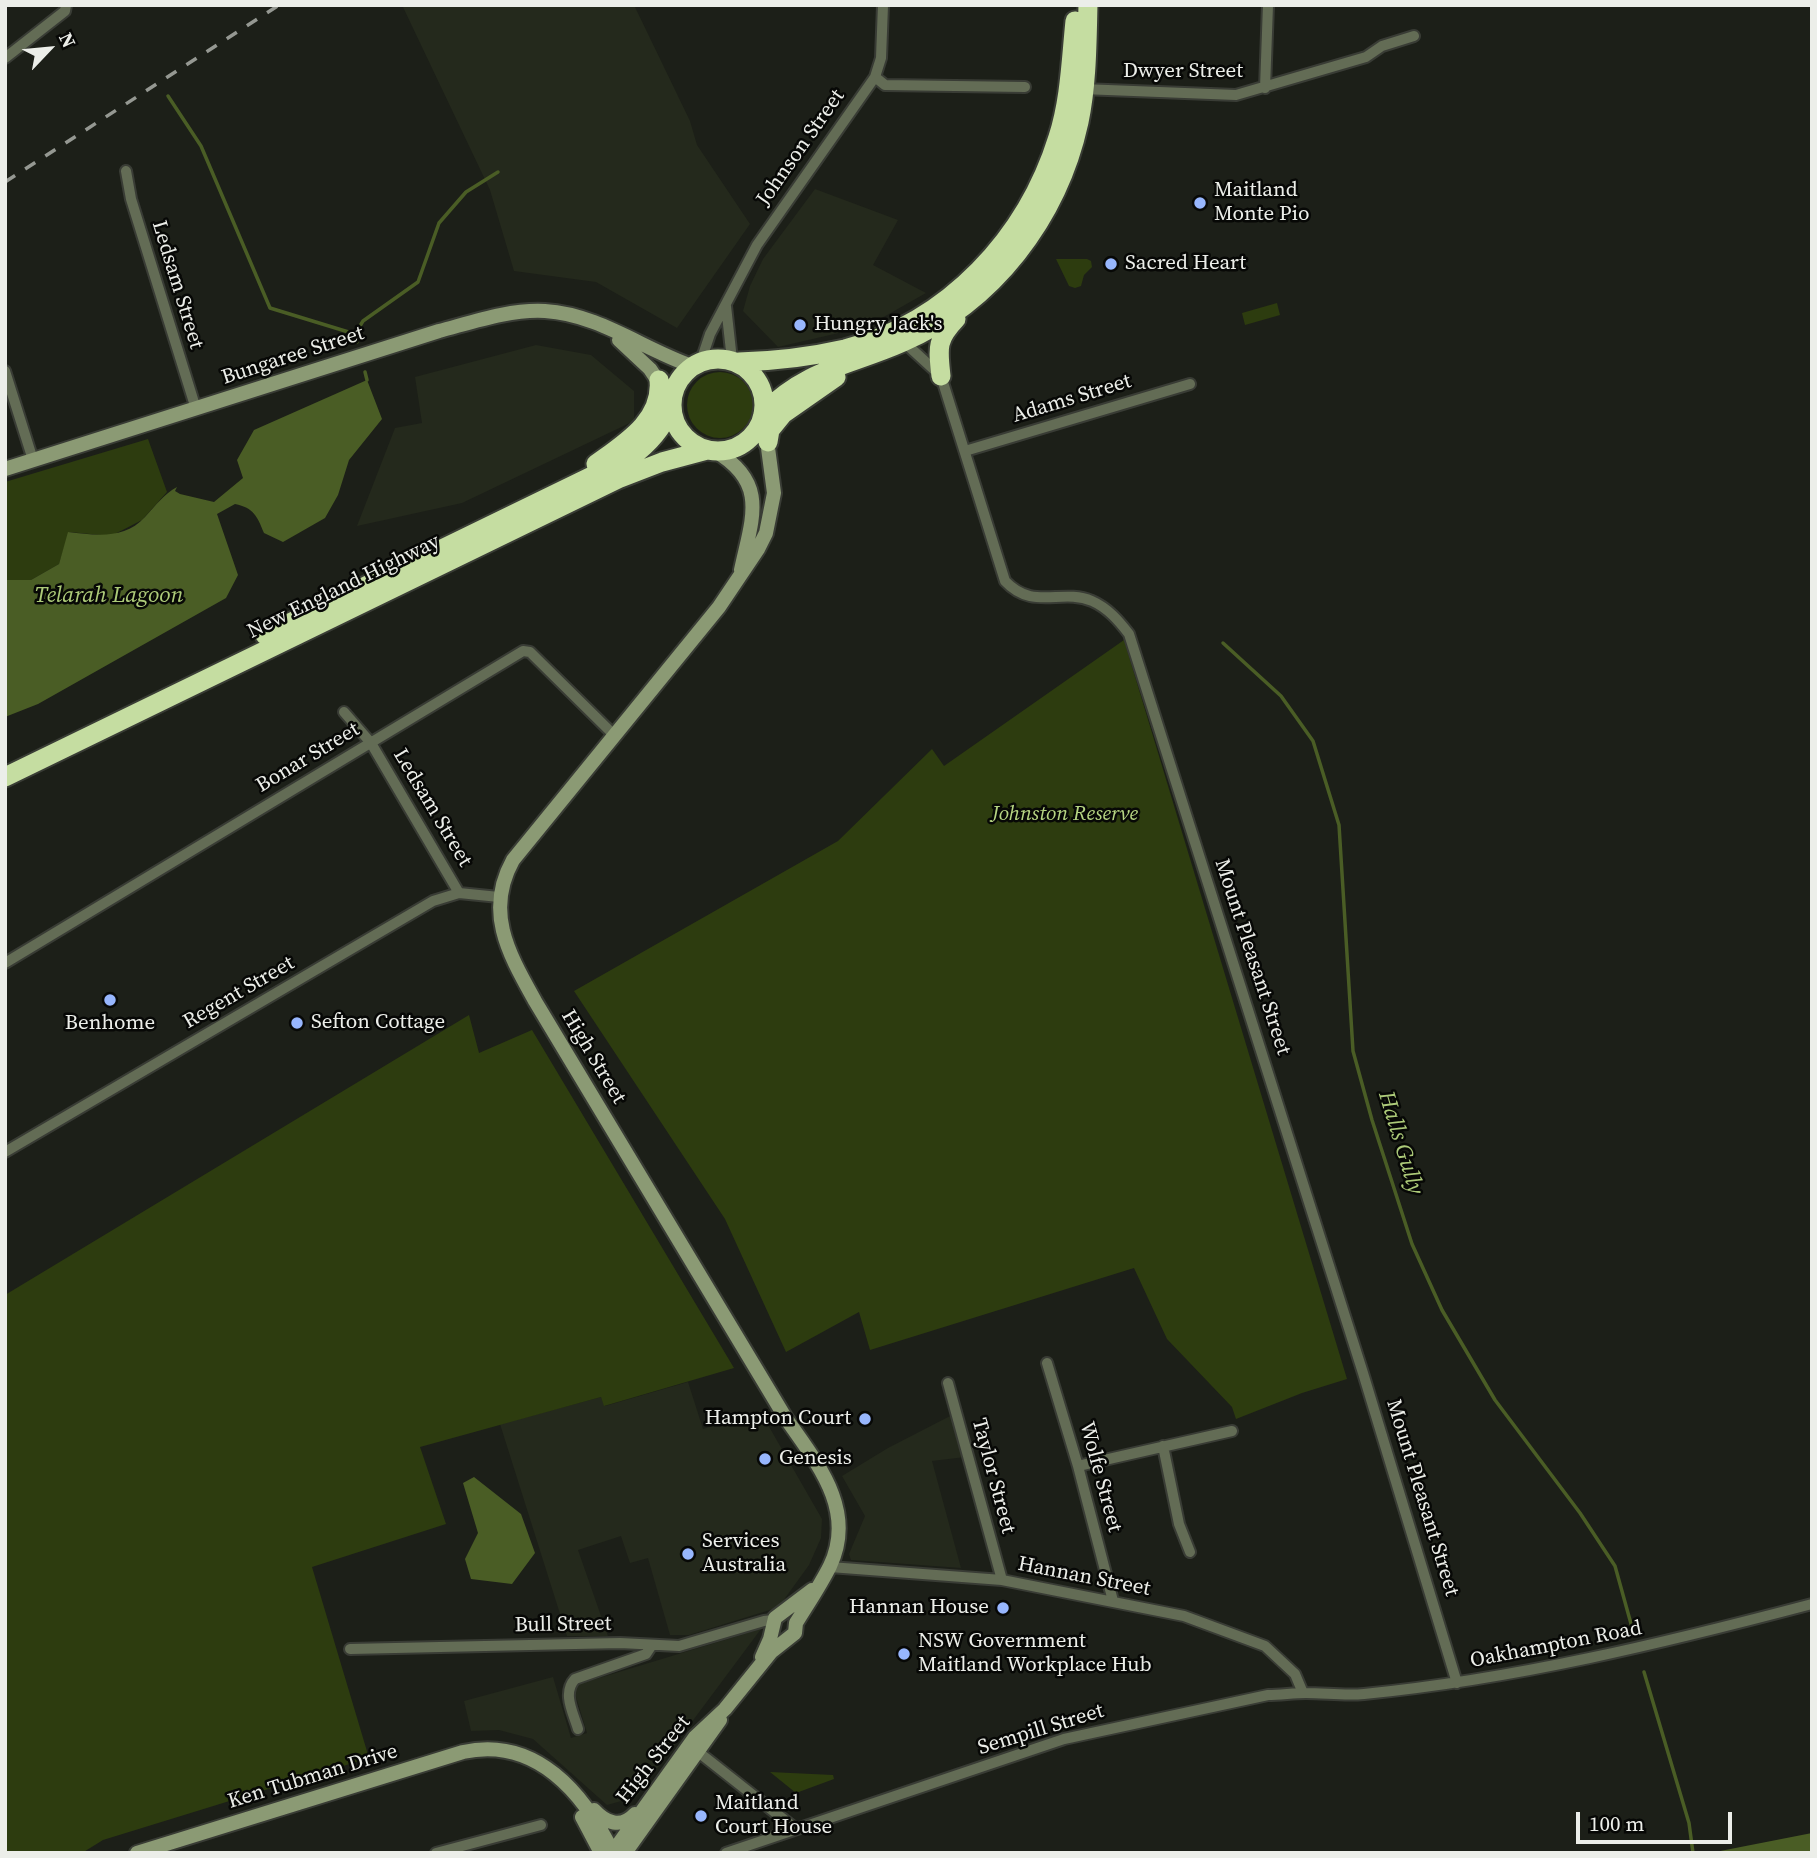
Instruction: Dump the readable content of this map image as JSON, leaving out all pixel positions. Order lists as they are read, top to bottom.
{
  "streets": {
    "highway": ["New England Highway"],
    "main road": ["Bungaree Street", "High Street", "Ken Tubman Drive"],
    "street": [
      "Dwyer Street",
      "Johnson Street",
      "Ledsam Street",
      "Adams Street",
      "Bonar Street",
      "Mount Pleasant Street",
      "Regent Street",
      "Taylor Street",
      "Wolfe Street",
      "Hannan Street",
      "Bull Street",
      "Oakhampton Road",
      "Sempill Street"
    ]
  },
  "crossings": [
    ["Johnson Street", "Bungaree Street"],
    ["Johnson Street", "New England Highway"],
    ["Johnson Street", "High Street"],
    ["Ledsam Street", "Bungaree Street"],
    ["Ledsam Street", "Bonar Street"],
    ["Ledsam Street", "Regent Street"],
    ["Bungaree Street", "New England Highway"],
    ["Bungaree Street", "High Street"],
    ["Adams Street", "Mount Pleasant Street"],
    ["New England Highway", "High Street"],
    ["Bonar Street", "High Street"],
    ["Mount Pleasant Street", "Oakhampton Road"],
    ["Regent Street", "High Street"],
    ["High Street", "Hannan Street"],
    ["High Street", "Bull Street"],
    ["High Street", "Ken Tubman Drive"],
    ["Taylor Street", "Hannan Street"],
    ["Wolfe Street", "Hannan Street"],
    ["Hannan Street", "Oakhampton Road"],
    ["Hannan Street", "Sempill Street"],
    ["Oakhampton Road", "Sempill Street"]
  ],
  "water": ["Telarah Lagoon", "Halls Gully"],
  "parks": ["Johnston Reserve"],
  "places": [
    "Maitland Monte Pio",
    "Sacred Heart",
    "Hungry Jack's",
    "Benhome",
    "Sefton Cottage",
    "Hampton Court",
    "Genesis",
    "Services Australia",
    "Hannan House",
    "NSW Government Maitland Workplace Hub",
    "Maitland Court House"
  ],
  "scale_bar": "100 m",
  "north": "top right"
}
